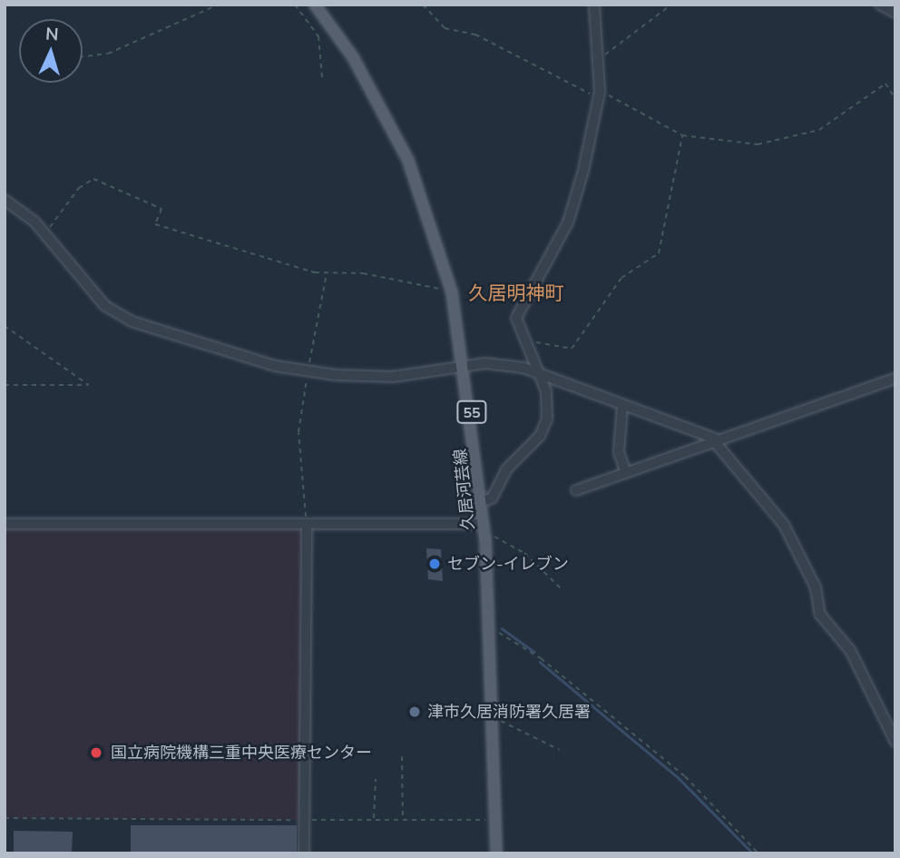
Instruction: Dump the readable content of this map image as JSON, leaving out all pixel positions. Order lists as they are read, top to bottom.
{
  "streets": {
    "main road": ["55", "久居河芸線"]
  },
  "districts": ["久居明神町"],
  "places": ["セブン-イレブン", "津市久居消防署久居署", "国立病院機構三重中央医療センター"],
  "north": "top"
}
